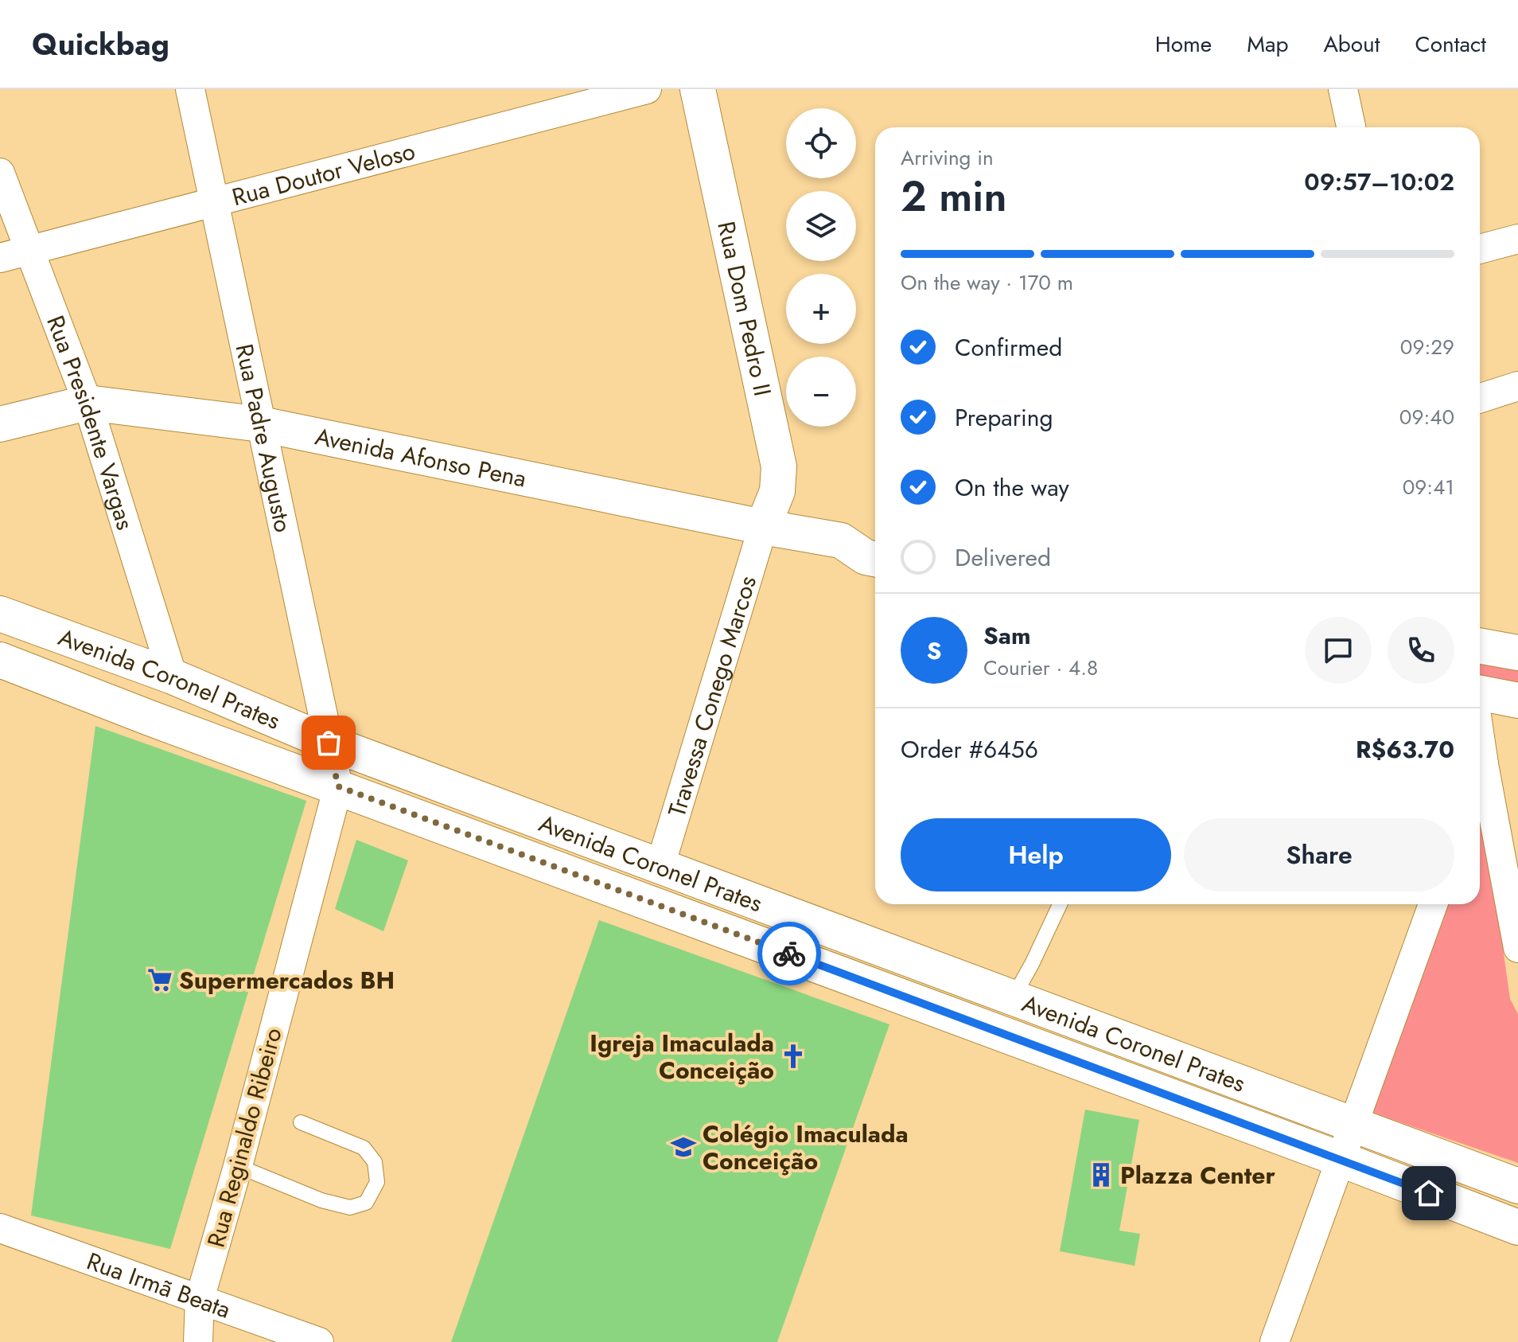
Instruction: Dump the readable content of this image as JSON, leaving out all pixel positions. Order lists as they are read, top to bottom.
{
  "streets": {
    "main road": ["Rua Dom Pedro II", "Avenida Afonso Pena", "Avenida Coronel Prates"],
    "street": [
      "Rua Doutor Veloso",
      "Rua Presidente Vargas",
      "Rua Padre Augusto",
      "Travessa Conego Marcos",
      "Rua Reginaldo Ribeiro",
      "Rua Irmã Beata"
    ]
  },
  "crossings": [
    ["Rua Doutor Veloso", "Rua Presidente Vargas"],
    ["Rua Doutor Veloso", "Rua Padre Augusto"],
    ["Rua Dom Pedro II", "Avenida Afonso Pena"],
    ["Rua Dom Pedro II", "Travessa Conego Marcos"],
    ["Rua Presidente Vargas", "Avenida Afonso Pena"],
    ["Rua Presidente Vargas", "Avenida Coronel Prates"],
    ["Rua Padre Augusto", "Avenida Afonso Pena"],
    ["Rua Padre Augusto", "Avenida Coronel Prates"],
    ["Rua Padre Augusto", "Rua Reginaldo Ribeiro"],
    ["Avenida Afonso Pena", "Travessa Conego Marcos"],
    ["Avenida Coronel Prates", "Travessa Conego Marcos"],
    ["Avenida Coronel Prates", "Rua Reginaldo Ribeiro"],
    ["Rua Reginaldo Ribeiro", "Rua Irmã Beata"]
  ],
  "places": {
    "supermarket": ["Supermercados BH"],
    "church": ["Igreja Imaculada Conceição"],
    "school or university": ["Colégio Imaculada Conceição"],
    "building": ["Plazza Center"]
  },
  "page": {
    "header": "Quickbag",
    "nav": [
      "Home",
      "Map",
      "About",
      "Contact"
    ],
    "map_buttons": ["+", "−"],
    "heading": ["2 min", "Arriving in", "09:57–10:02"],
    "panel": [
      "Sam",
      "Courier · 4.8",
      "Order #6456",
      "R$63.70"
    ],
    "bar": "On the way · 170 m",
    "list": [
      ["Confirmed", "09:29"],
      ["Preparing", "09:40"],
      ["On the way", "09:41"],
      "Delivered"
    ],
    "round": "S",
    "buttons": ["Help", "Share"]
  }
}
